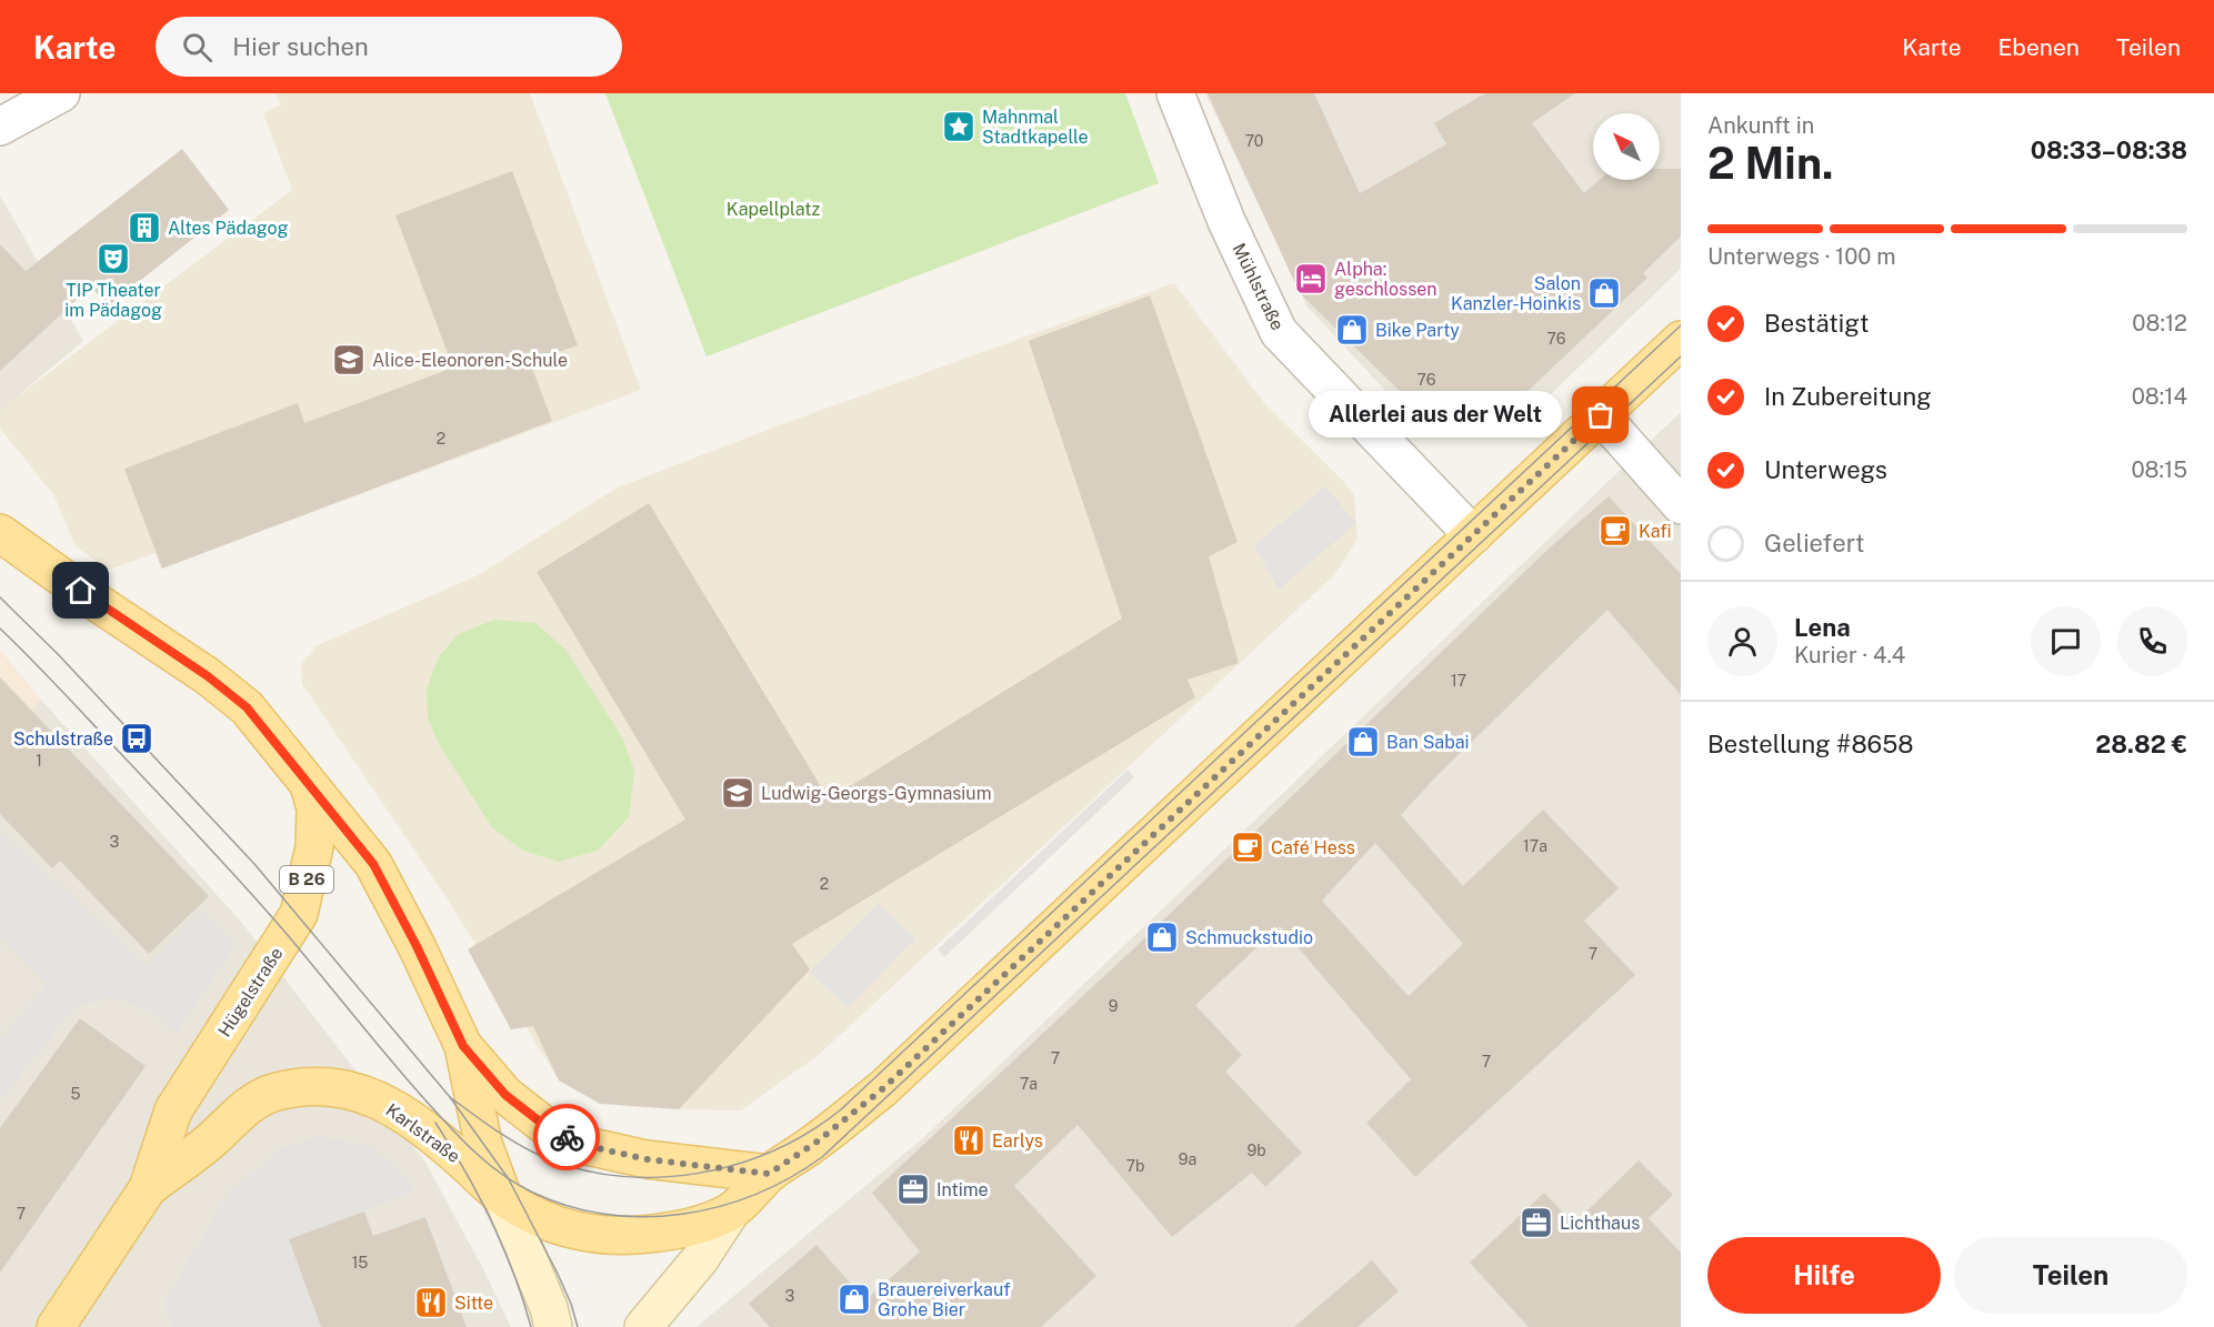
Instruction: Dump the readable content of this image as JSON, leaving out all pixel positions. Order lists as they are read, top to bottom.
{
  "streets": {
    "main road": ["B 26", "Hügelstraße", "Karlstraße"],
    "street": ["Mühlstraße"]
  },
  "crossings": [
    ["Hügelstraße", "Karlstraße"]
  ],
  "parks": ["Kapellplatz"],
  "places": {
    "place": ["Mahnmal Stadtkapelle"],
    "building": ["Altes Pädagog"],
    "theatre": ["TIP Theater im Pädagog"],
    "hotel": ["Alpha: geschlossen"],
    "shop": [
      "Salon Kanzler-Hoinkis",
      "Bike Party",
      "Ban Sabai",
      "Schmuckstudio",
      "Brauereiverkauf Grohe Bier"
    ],
    "school or university": ["Alice-Eleonoren-Schule", "Ludwig-Georgs-Gymnasium"],
    "other": ["Allerlei aus der Welt"],
    "cafe": ["Kafi", "Café Hess"],
    "bus stop": ["Schulstraße"],
    "restaurant": ["Earlys", "Sitte"],
    "office": ["Intime", "Lichthaus"]
  },
  "house_numbers": [
    "70",
    "76",
    "76",
    "2",
    "17",
    "1",
    "3",
    "17a",
    "2",
    "7",
    "9",
    "7",
    "7",
    "7a",
    "5",
    "9b",
    "9a",
    "7b",
    "7",
    "15",
    "3"
  ],
  "north": "top left",
  "page": {
    "header": "Karte",
    "search": "Hier suchen",
    "nav": ["Karte", "Ebenen", "Teilen"],
    "heading": ["2 Min.", "Ankunft in", "08:33–08:38"],
    "panel": [
      "Lena",
      "Kurier · 4.4",
      "Bestellung #8658",
      "28.82 €"
    ],
    "bar": "Unterwegs · 100 m",
    "list": [
      ["Bestätigt", "08:12"],
      ["In Zubereitung", "08:14"],
      ["Unterwegs", "08:15"],
      "Geliefert"
    ],
    "bubble": "Allerlei aus der Welt",
    "buttons": ["Hilfe", "Teilen"]
  }
}
